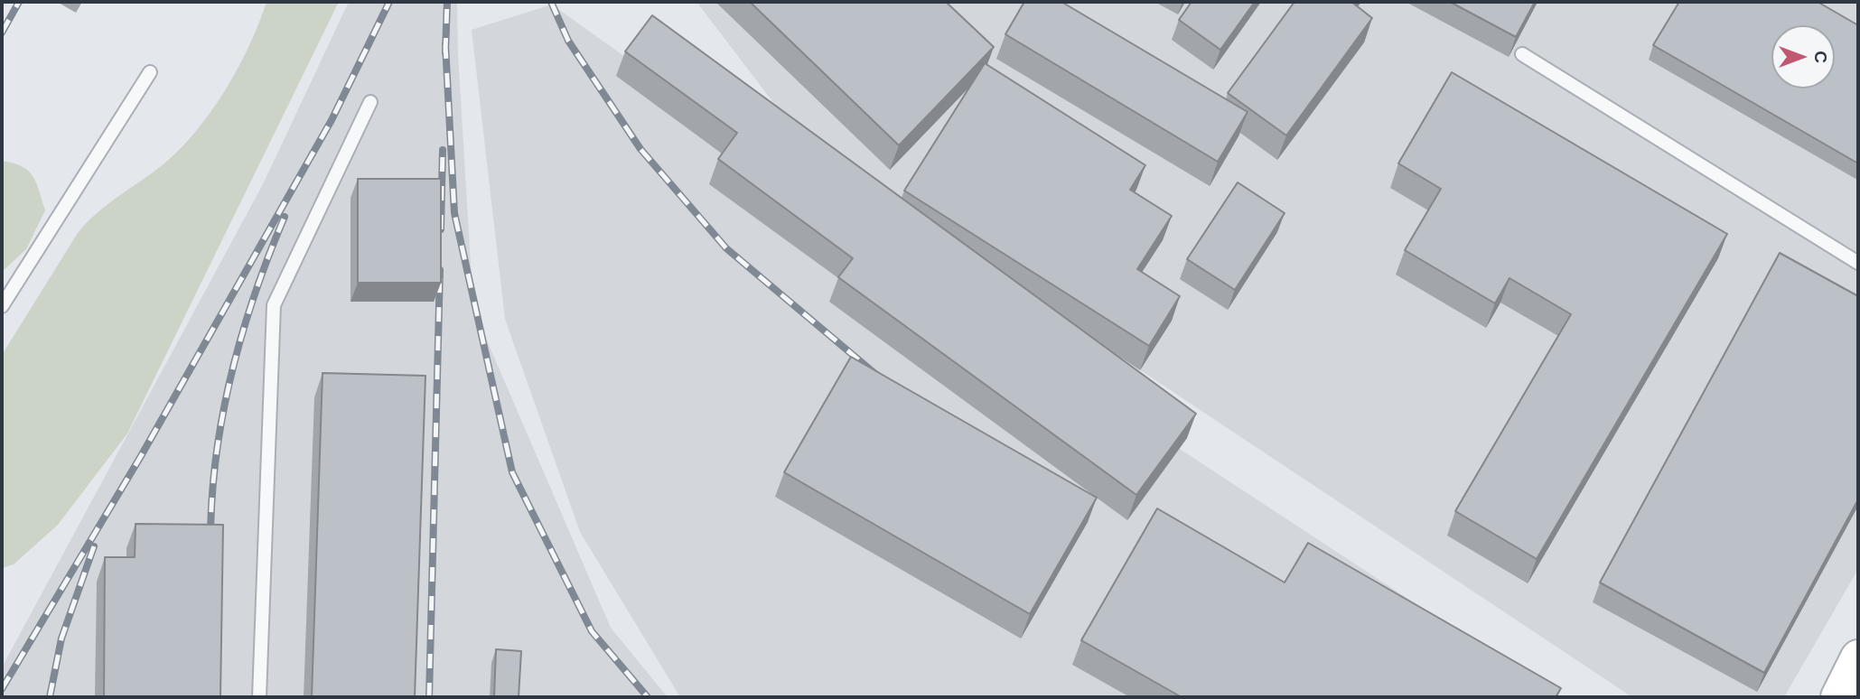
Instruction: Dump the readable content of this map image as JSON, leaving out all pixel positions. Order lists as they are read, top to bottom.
{
  "north": "right"
}
